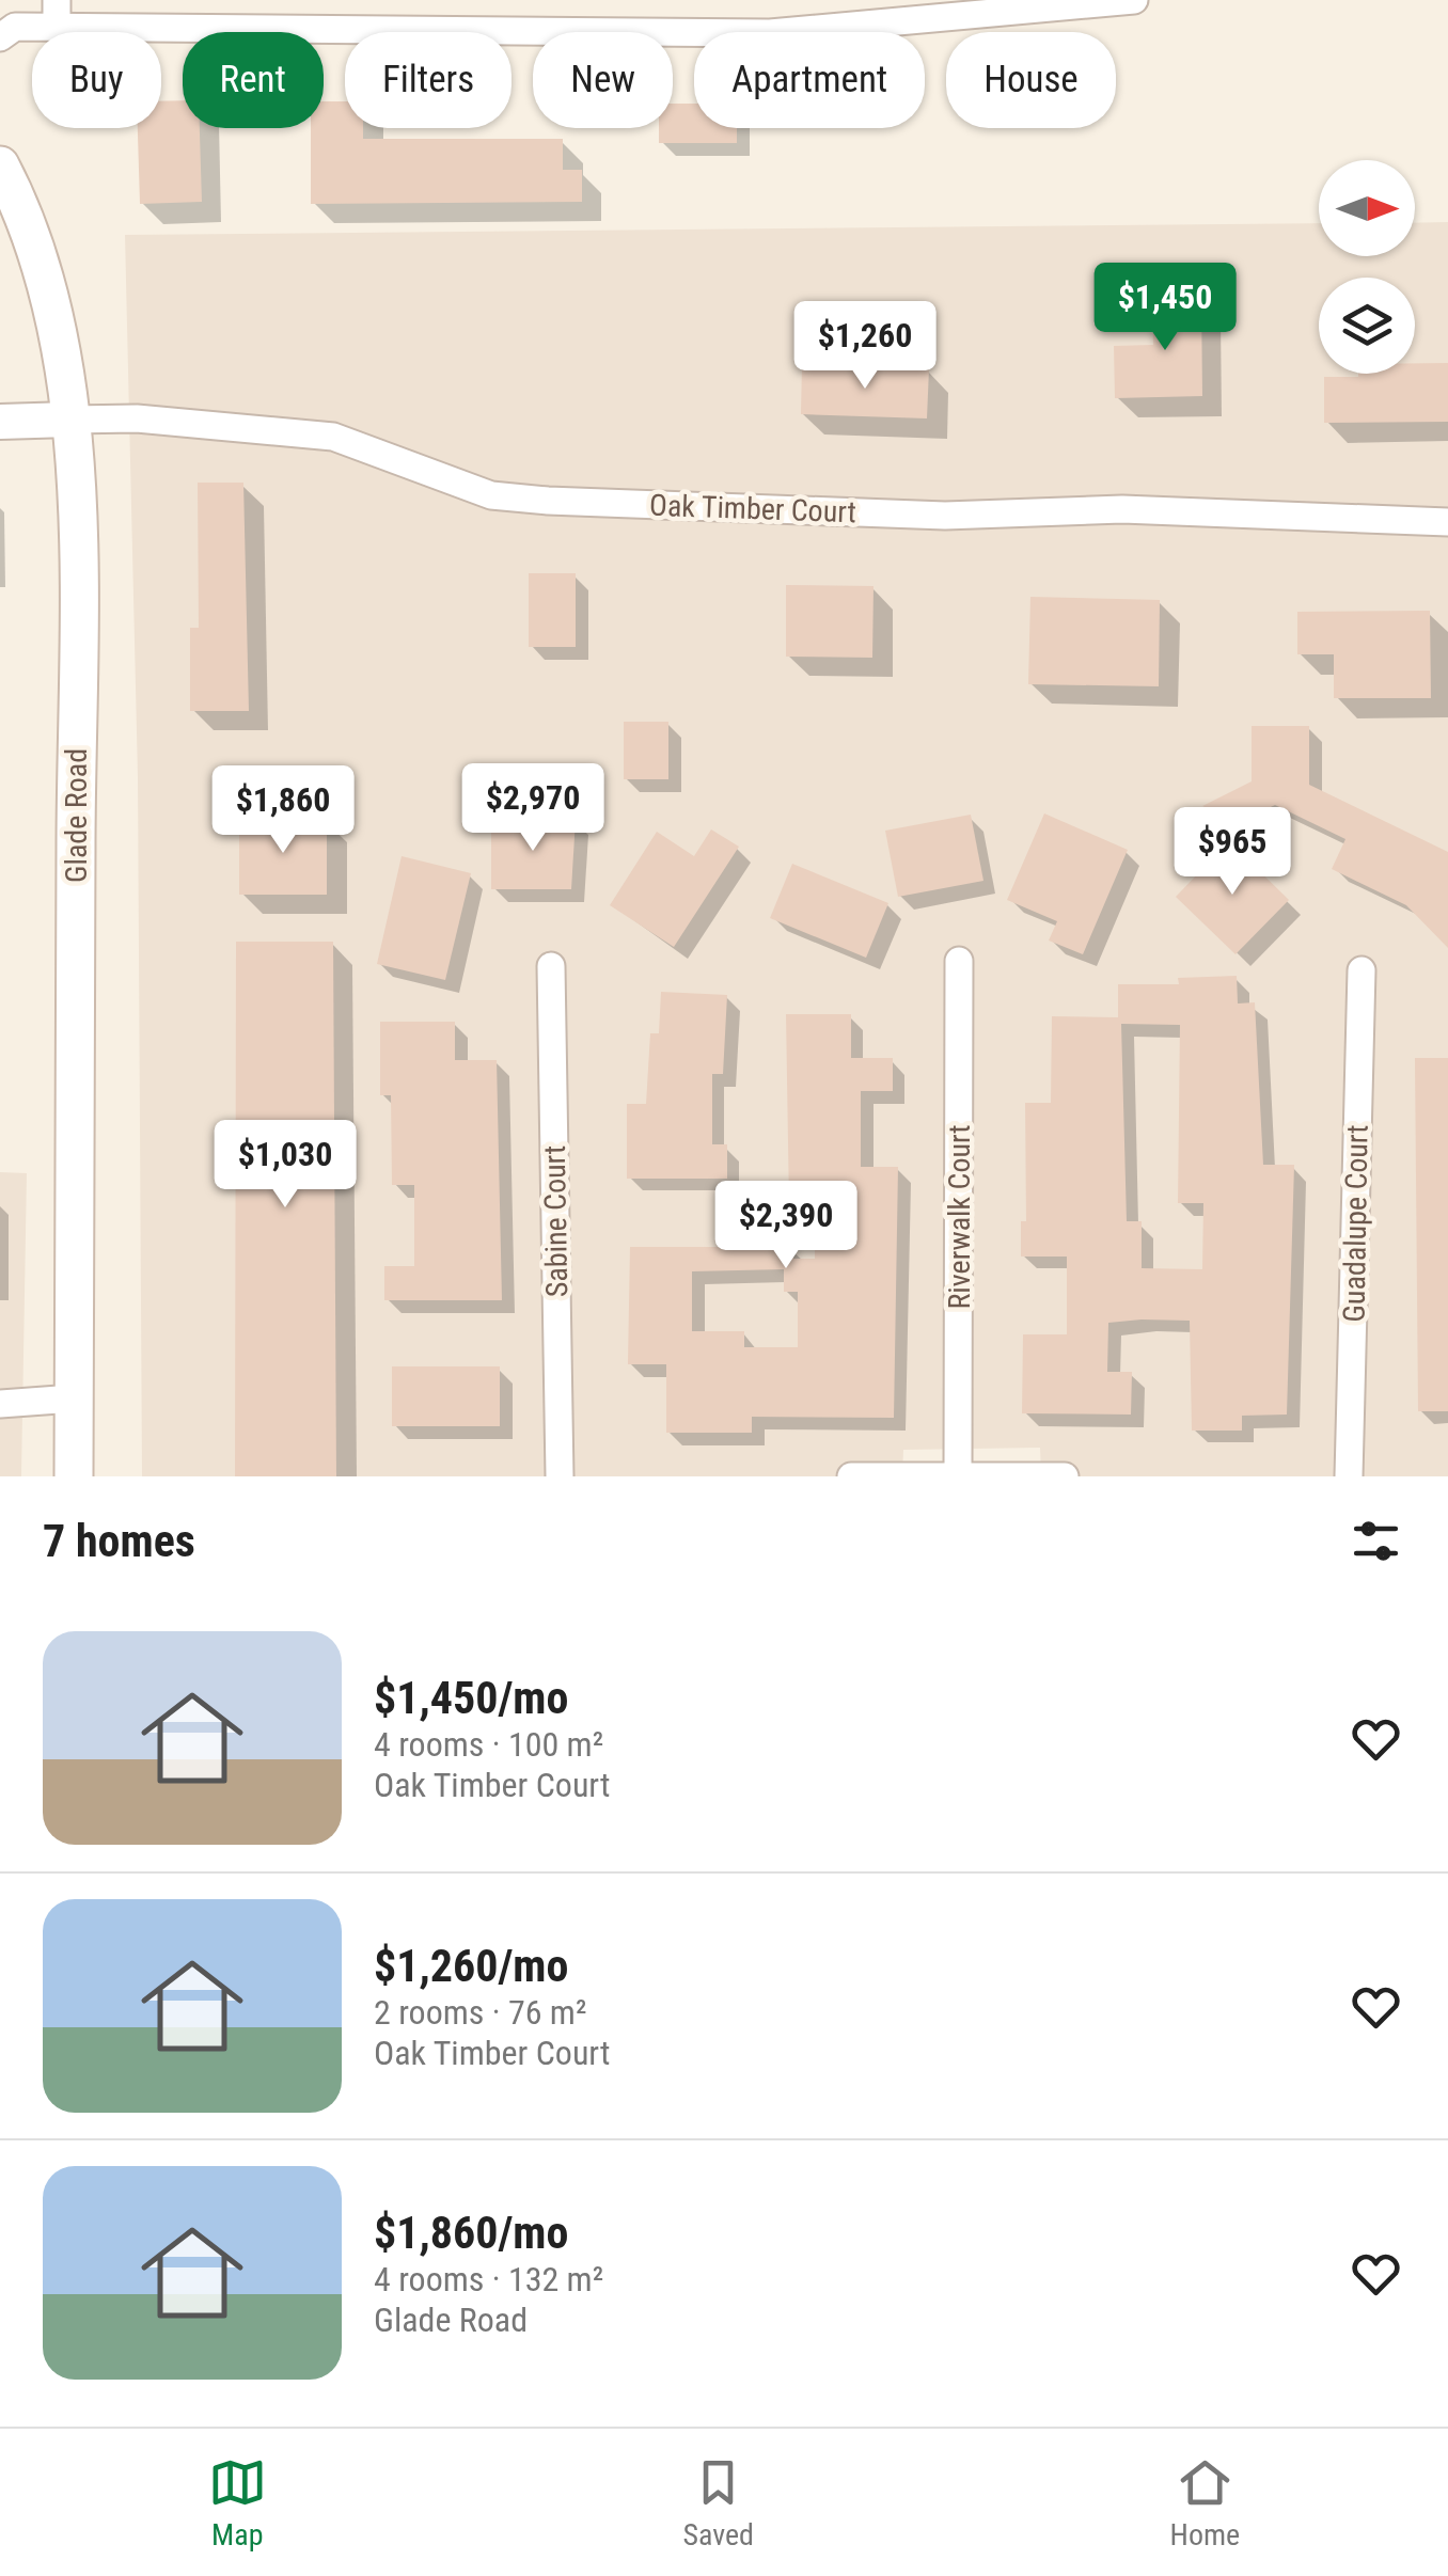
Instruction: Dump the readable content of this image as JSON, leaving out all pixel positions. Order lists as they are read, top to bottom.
{
  "streets": {
    "main road": ["Glade Road"],
    "street": [
      "Oak Timber Court",
      "Riverwalk Court",
      "Sabine Court",
      "Guadalupe Court"
    ]
  },
  "crossings": [
    ["Oak Timber Court", "Glade Road"]
  ],
  "north": "right",
  "page": {
    "chip": [
      "Buy",
      "Rent",
      "Filters",
      "New",
      "Apartment",
      "House"
    ],
    "price": [
      "$1,450",
      "$1,260",
      "$2,970",
      "$1,860",
      "$965",
      "$1,030",
      "$2,390"
    ],
    "heading": "7 homes",
    "list": [
      {
        "name": "$1,450/mo",
        "note": "4 rooms · 100 m² · Oak Timber Court"
      },
      {
        "name": "$1,260/mo",
        "note": "2 rooms · 76 m² · Oak Timber Court"
      },
      {
        "name": "$1,860/mo",
        "note": "4 rooms · 132 m² · Glade Road"
      }
    ],
    "tabs": ["Map", "Saved", "Home"]
  }
}
